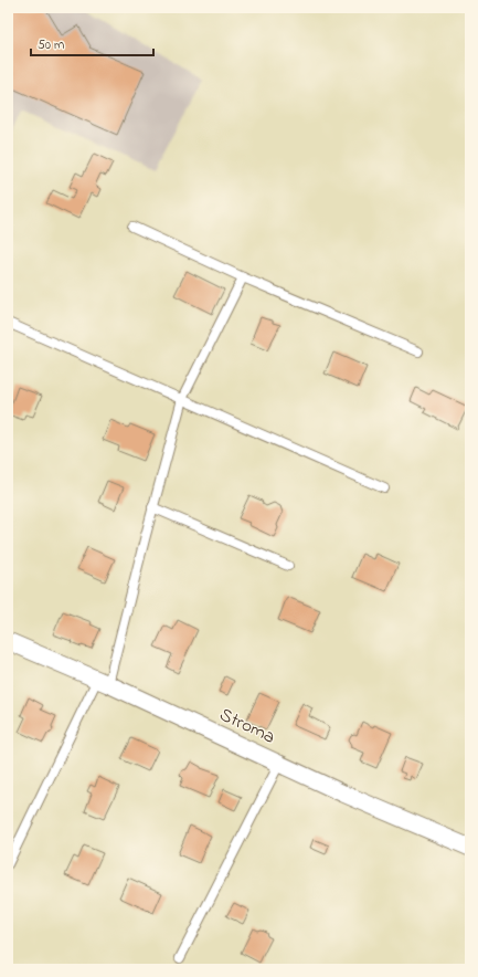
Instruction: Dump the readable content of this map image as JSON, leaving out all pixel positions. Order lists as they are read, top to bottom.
{
  "streets": {
    "street": ["Stroma"]
  },
  "scale_bar": "50 m"
}
